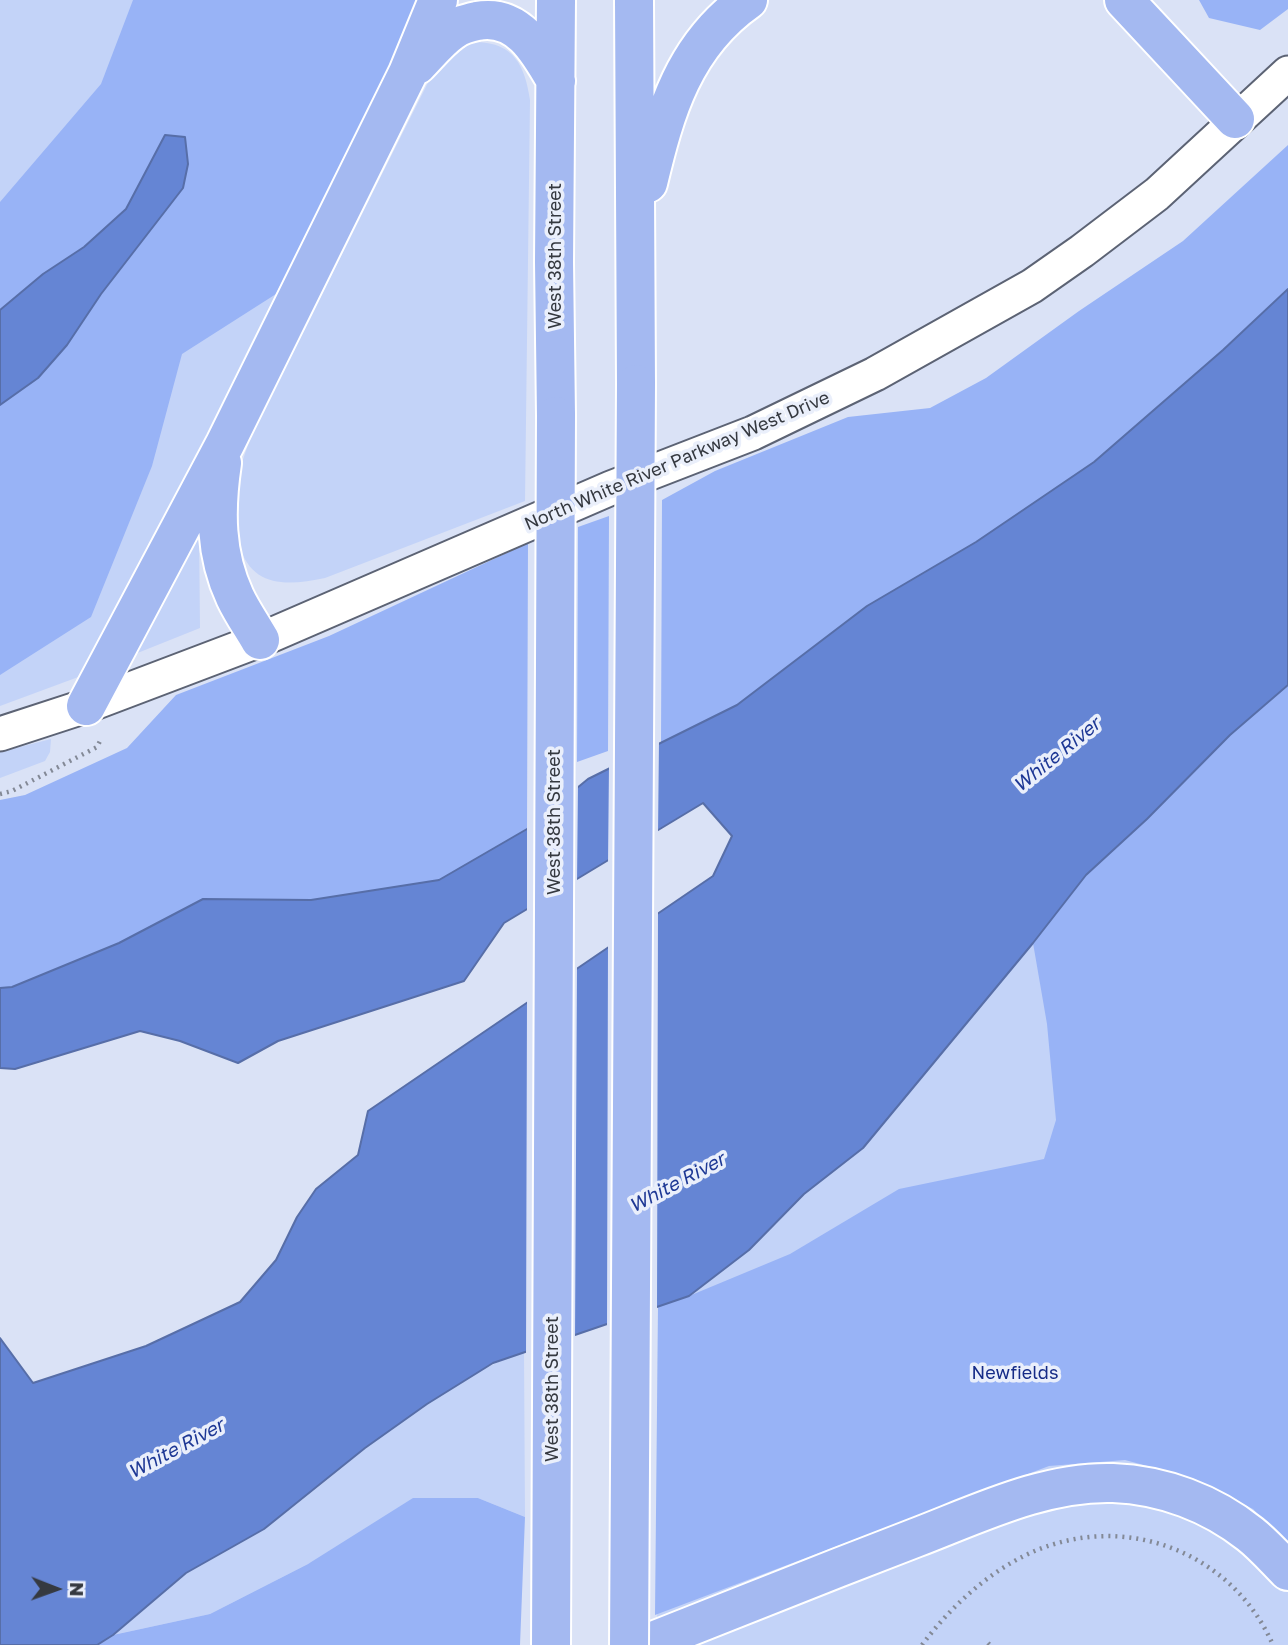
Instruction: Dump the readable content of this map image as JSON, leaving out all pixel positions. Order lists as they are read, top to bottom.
{
  "streets": {
    "main road": ["West 38th Street"],
    "street": ["North White River Parkway West Drive"]
  },
  "water": ["White River"],
  "parks": ["Newfields"],
  "north": "right"
}
